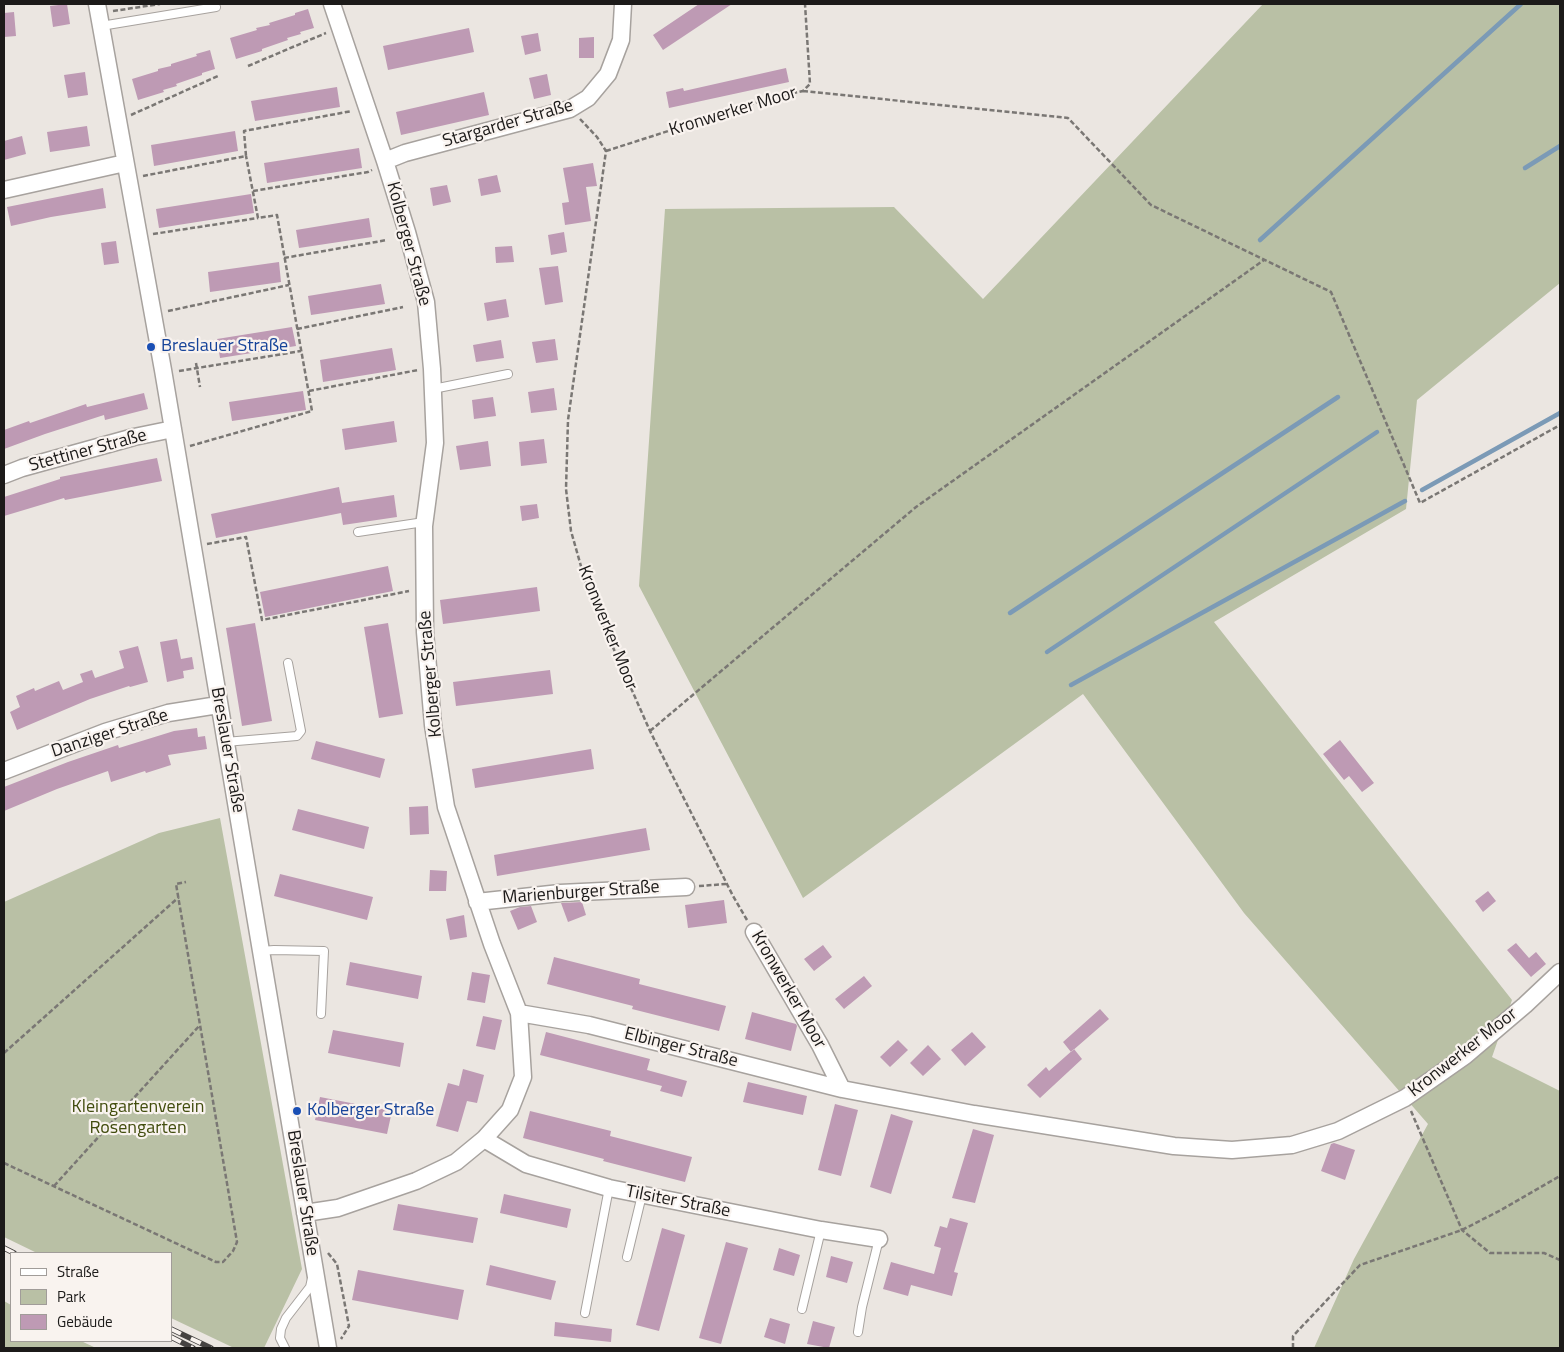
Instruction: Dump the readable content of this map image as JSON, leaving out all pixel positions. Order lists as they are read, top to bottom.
{
  "streets": {
    "street": [
      "Kronwerker Moor",
      "Stargarder Straße",
      "Kolberger Straße",
      "Stettiner Straße",
      "Danziger Straße",
      "Breslauer Straße",
      "Marienburger Straße",
      "Elbinger Straße",
      "Tilsiter Straße"
    ]
  },
  "crossings": [
    ["Kronwerker Moor", "Elbinger Straße"],
    ["Stargarder Straße", "Kolberger Straße"],
    ["Kolberger Straße", "Breslauer Straße"],
    ["Kolberger Straße", "Marienburger Straße"],
    ["Kolberger Straße", "Elbinger Straße"],
    ["Kolberger Straße", "Tilsiter Straße"],
    ["Stettiner Straße", "Breslauer Straße"],
    ["Danziger Straße", "Breslauer Straße"]
  ],
  "parks": ["Kleingartenverein Rosengarten"],
  "places": ["Breslauer Straße", "Kolberger Straße"],
  "legend": ["Straße", "Park", "Gebäude"]
}
